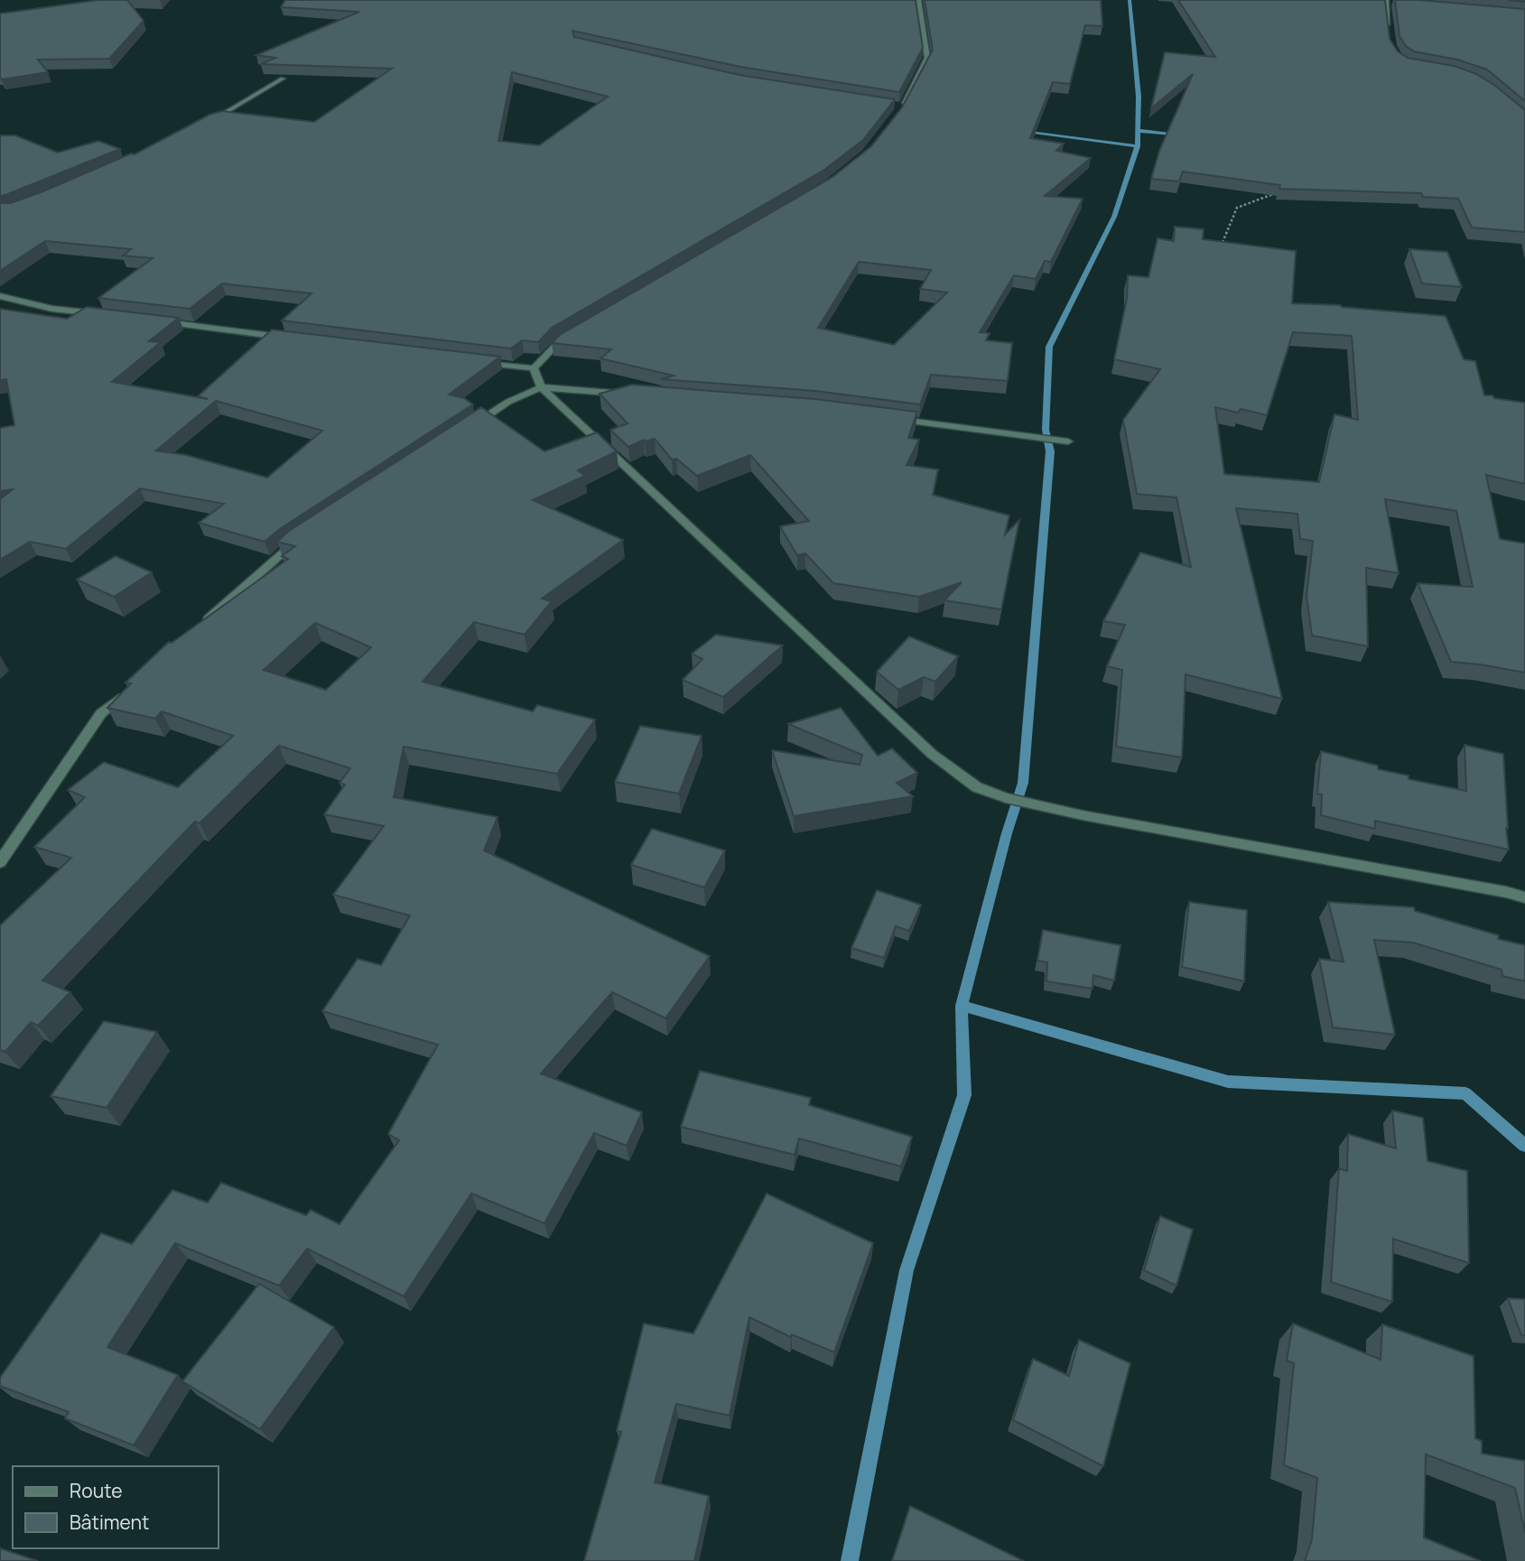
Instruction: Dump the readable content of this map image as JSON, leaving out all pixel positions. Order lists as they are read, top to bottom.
{
  "legend": ["Route", "Bâtiment"]
}
